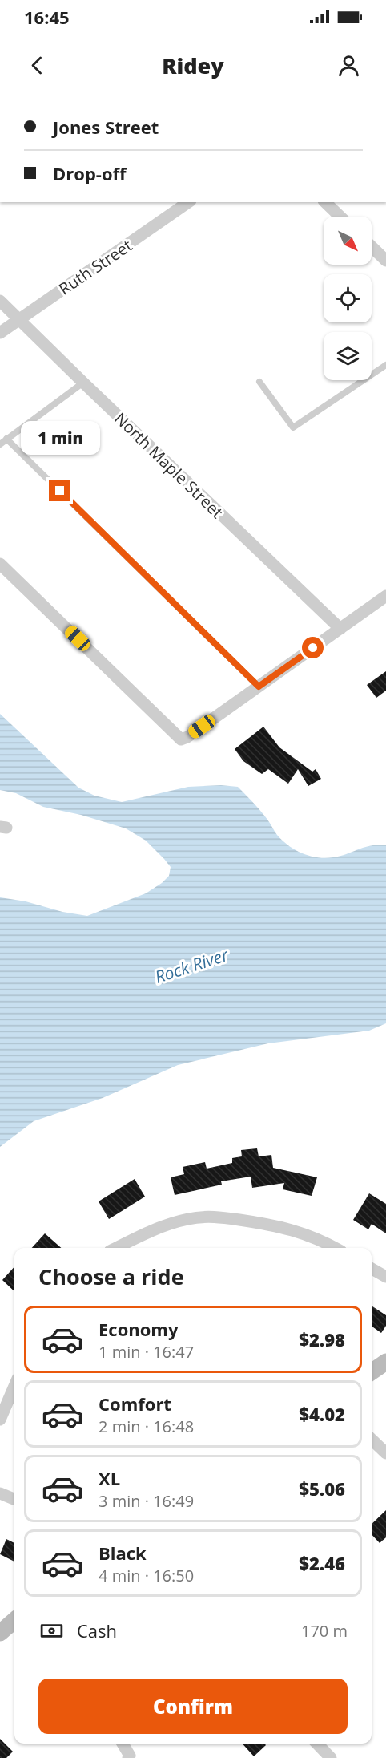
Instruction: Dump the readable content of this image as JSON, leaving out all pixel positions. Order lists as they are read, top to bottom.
{
  "streets": {
    "street": ["Ruth Street", "North Maple Street"]
  },
  "crossings": [
    ["Ruth Street", "North Maple Street"]
  ],
  "water": ["Rock River"],
  "north": "bottom right",
  "page": {
    "status": "16:45",
    "header": "Ridey",
    "banner": ["Jones Street", "Drop-off"],
    "bubble": "1 min",
    "heading": "Choose a ride",
    "list": [
      {
        "name": "Economy",
        "note": "1 min · 16:47",
        "value": "$2.98"
      },
      {
        "name": "Comfort",
        "note": "2 min · 16:48",
        "value": "$4.02"
      },
      {
        "name": "XL",
        "note": "3 min · 16:49",
        "value": "$5.06"
      },
      {
        "name": "Black",
        "note": "4 min · 16:50",
        "value": "$2.46"
      }
    ],
    "pay": ["Cash", "170 m"],
    "buttons": "Confirm"
  }
}
